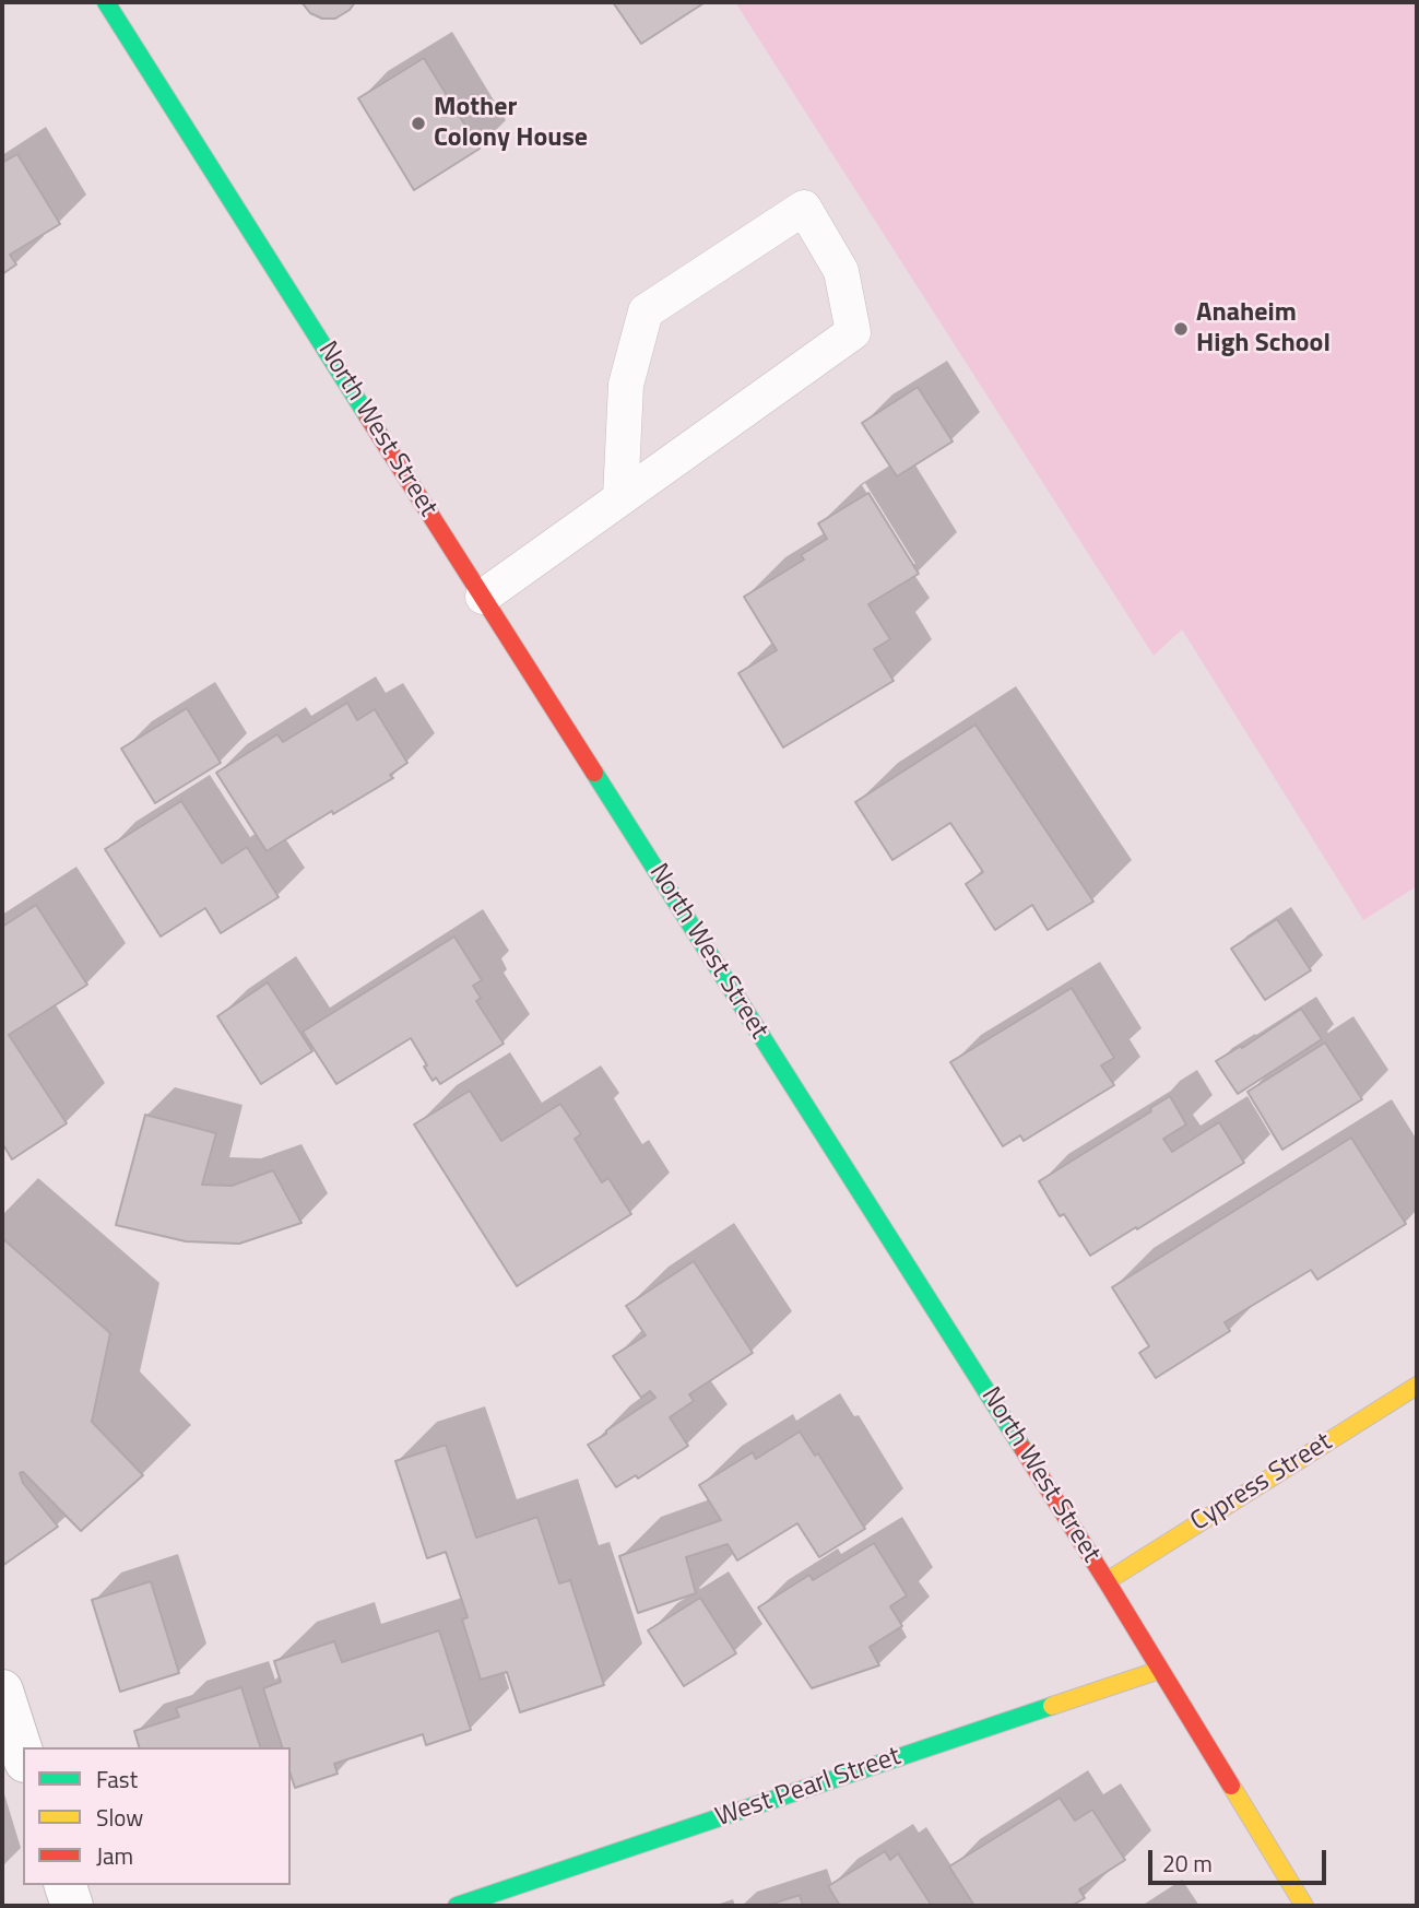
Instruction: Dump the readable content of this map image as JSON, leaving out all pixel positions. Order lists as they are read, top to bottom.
{
  "streets": {
    "street": ["North West Street", "Cypress Street", "West Pearl Street"]
  },
  "crossings": [
    ["North West Street", "Cypress Street"],
    ["North West Street", "West Pearl Street"]
  ],
  "places": ["Mother Colony House", "Anaheim High School"],
  "legend": ["Fast", "Slow", "Jam"],
  "scale_bar": "20 m"
}
